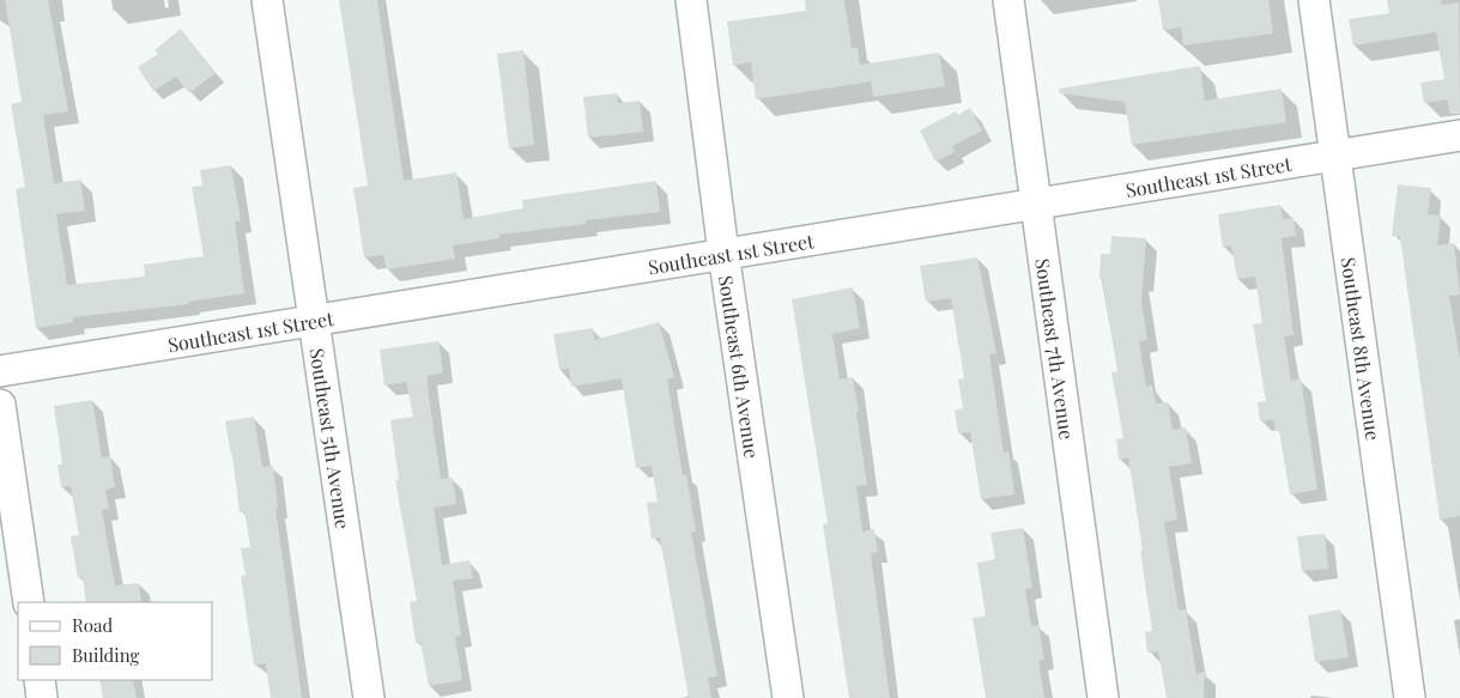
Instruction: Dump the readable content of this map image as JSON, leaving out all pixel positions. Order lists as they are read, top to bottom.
{
  "streets": {
    "street": [
      "Southeast 1st Street",
      "Southeast 7th Avenue",
      "Southeast 8th Avenue",
      "Southeast 6th Avenue",
      "Southeast 5th Avenue"
    ]
  },
  "crossings": [
    ["Southeast 1st Street", "Southeast 7th Avenue"],
    ["Southeast 1st Street", "Southeast 8th Avenue"],
    ["Southeast 1st Street", "Southeast 6th Avenue"],
    ["Southeast 1st Street", "Southeast 5th Avenue"]
  ],
  "legend": ["Road", "Building"]
}
